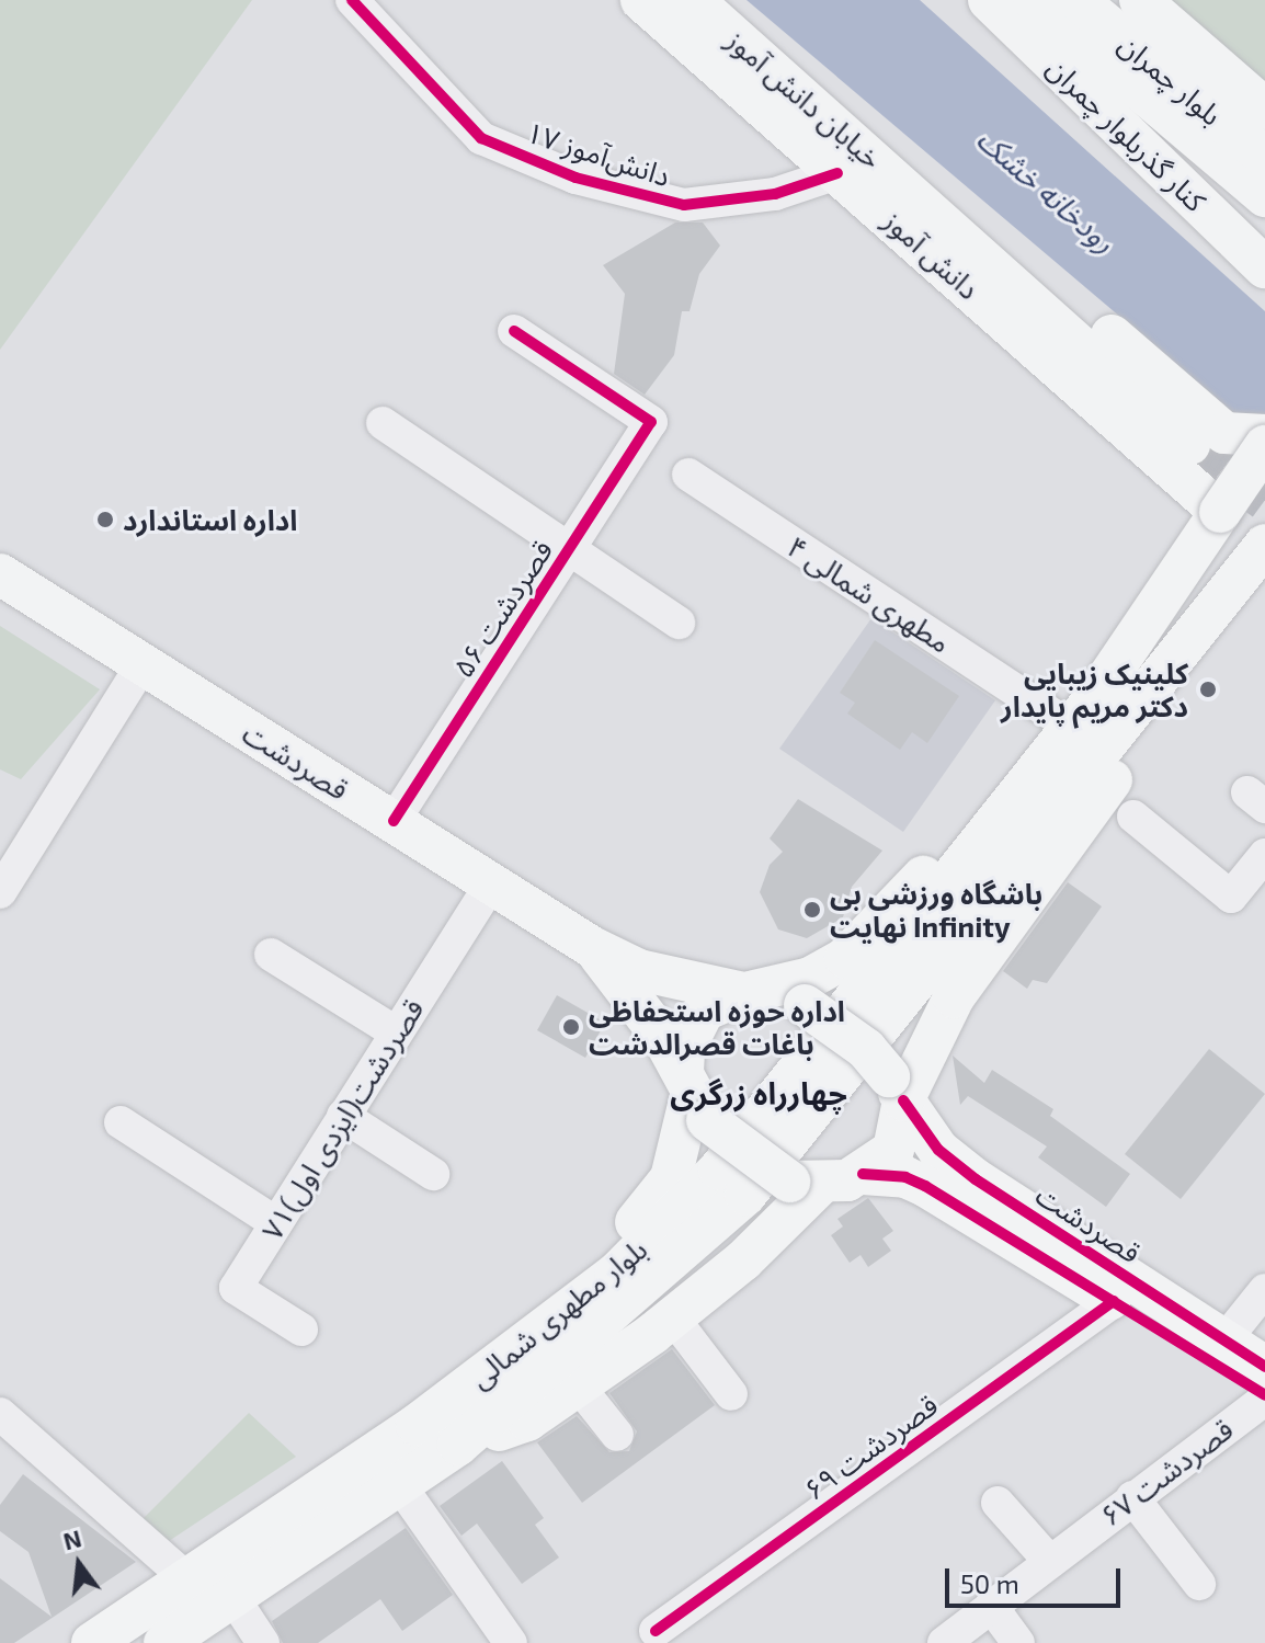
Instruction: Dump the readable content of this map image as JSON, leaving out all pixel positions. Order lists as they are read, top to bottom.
{
  "streets": {
    "main road": [
      "بلوار چمران",
      "خیابان دانش آموز",
      "کنار گذربلوار چمران",
      "دانش آموز",
      "قصردشت",
      "بلوار مطهرى شمالى"
    ],
    "street": [
      "دانش‌آموز ۱۷",
      "۴ مطهری شمالی",
      "۵۶ قصردشت",
      "۷۱قصردشت(ایزدی اول)",
      "۶۹ قصردشت",
      "۶۷ قصردشت"
    ]
  },
  "crossings": [
    ["دانش‌آموز ۱۷", "دانش آموز"],
    ["دانش آموز", "بلوار مطهرى شمالى"],
    ["۵۶ قصردشت", "قصردشت"],
    ["قصردشت", "۷۱قصردشت(ایزدی اول)"],
    ["قصردشت", "۶۹ قصردشت"],
    ["قصردشت", "۶۷ قصردشت"]
  ],
  "districts": ["چهارراه زرگری"],
  "water": ["رودخانه خشک"],
  "places": [
    "اداره استاندارد",
    "کلینیک زیبایی دکتر مریم پایدار",
    "باشگاه ورزشی بی نهایت Infinity",
    "اداره حوزه استحفاظی باغات قصرالدشت"
  ],
  "scale_bar": "50 m",
  "north": "top"
}
